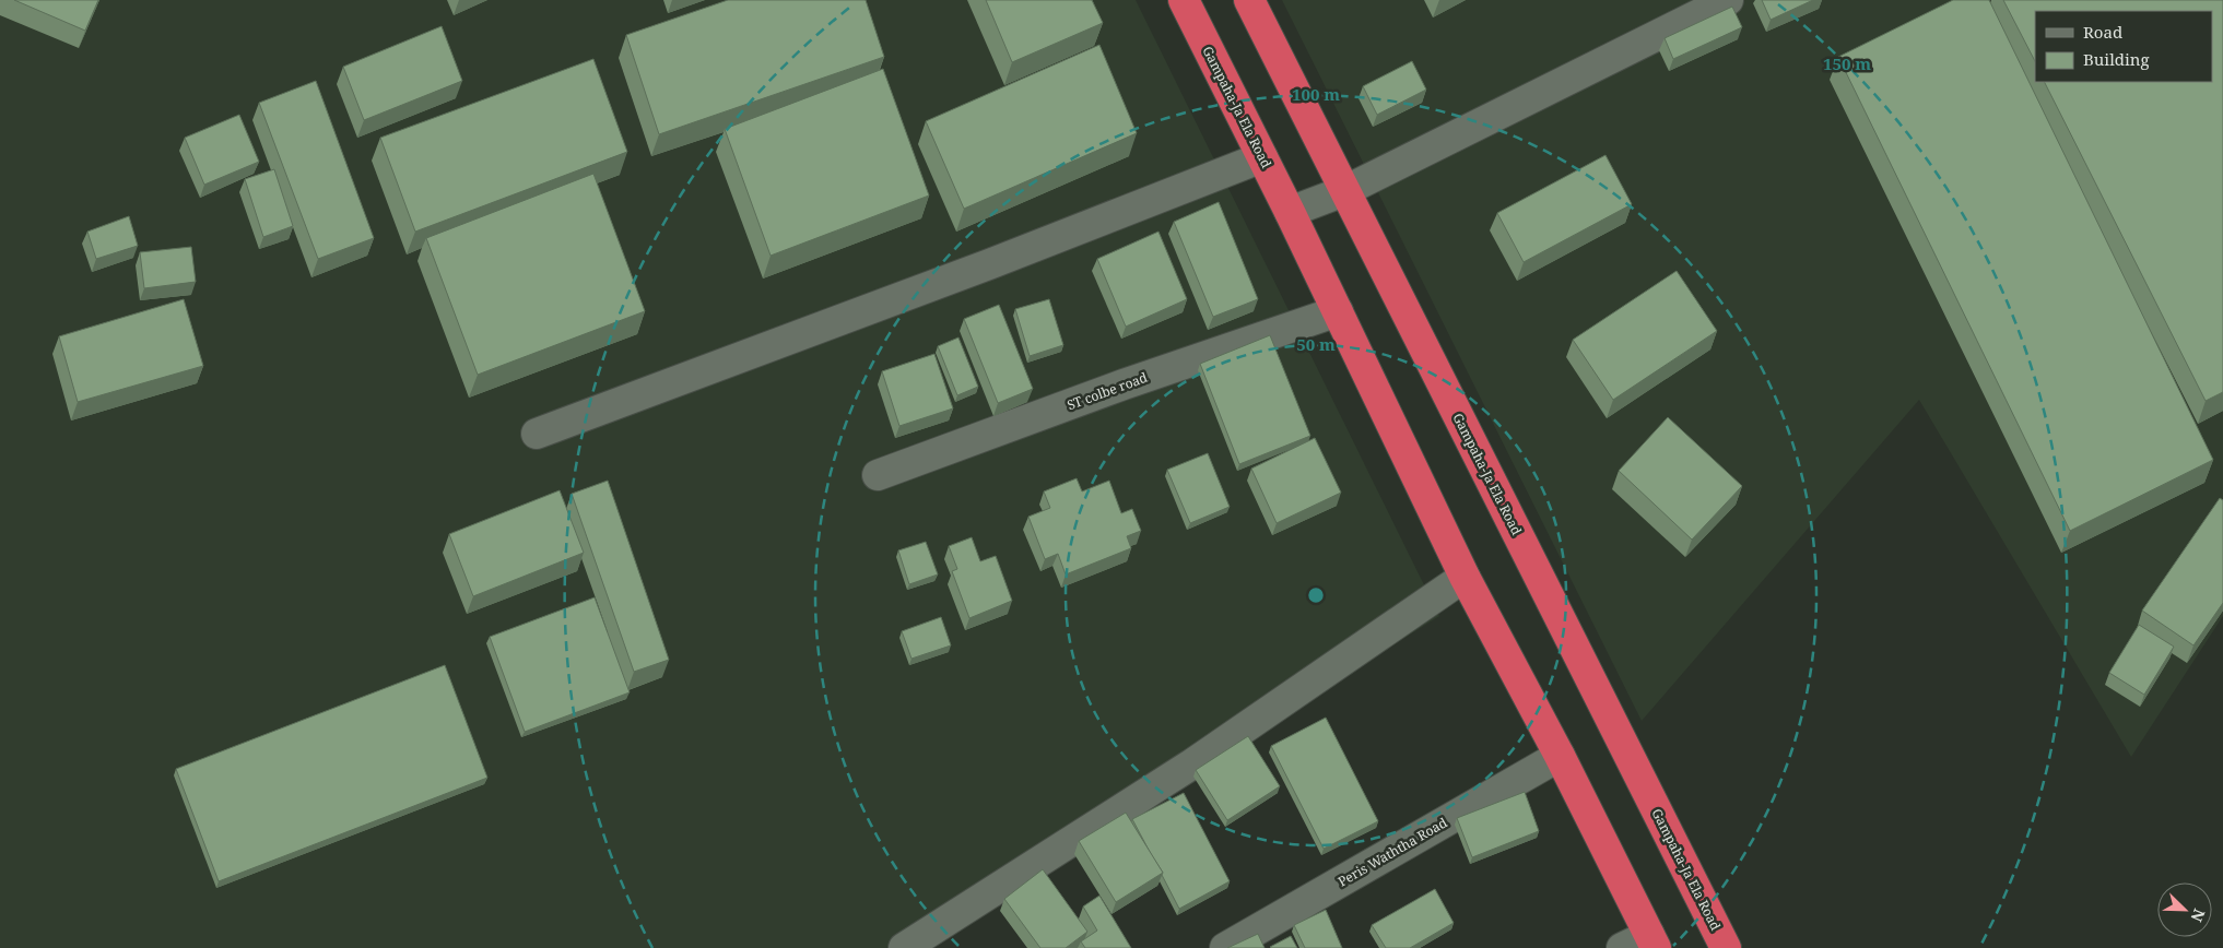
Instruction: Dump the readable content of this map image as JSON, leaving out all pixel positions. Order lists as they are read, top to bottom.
{
  "streets": {
    "highway": ["Gampaha-Ja Ela Road"],
    "street": ["ST colbe road", "Peris Waththa Road"]
  },
  "crossings": [
    ["Gampaha-Ja Ela Road", "ST colbe road"],
    ["Gampaha-Ja Ela Road", "Peris Waththa Road"]
  ],
  "legend": ["Road", "Building"],
  "north": "bottom right",
  "rings": ["150 m", "100 m", "50 m"]
}
